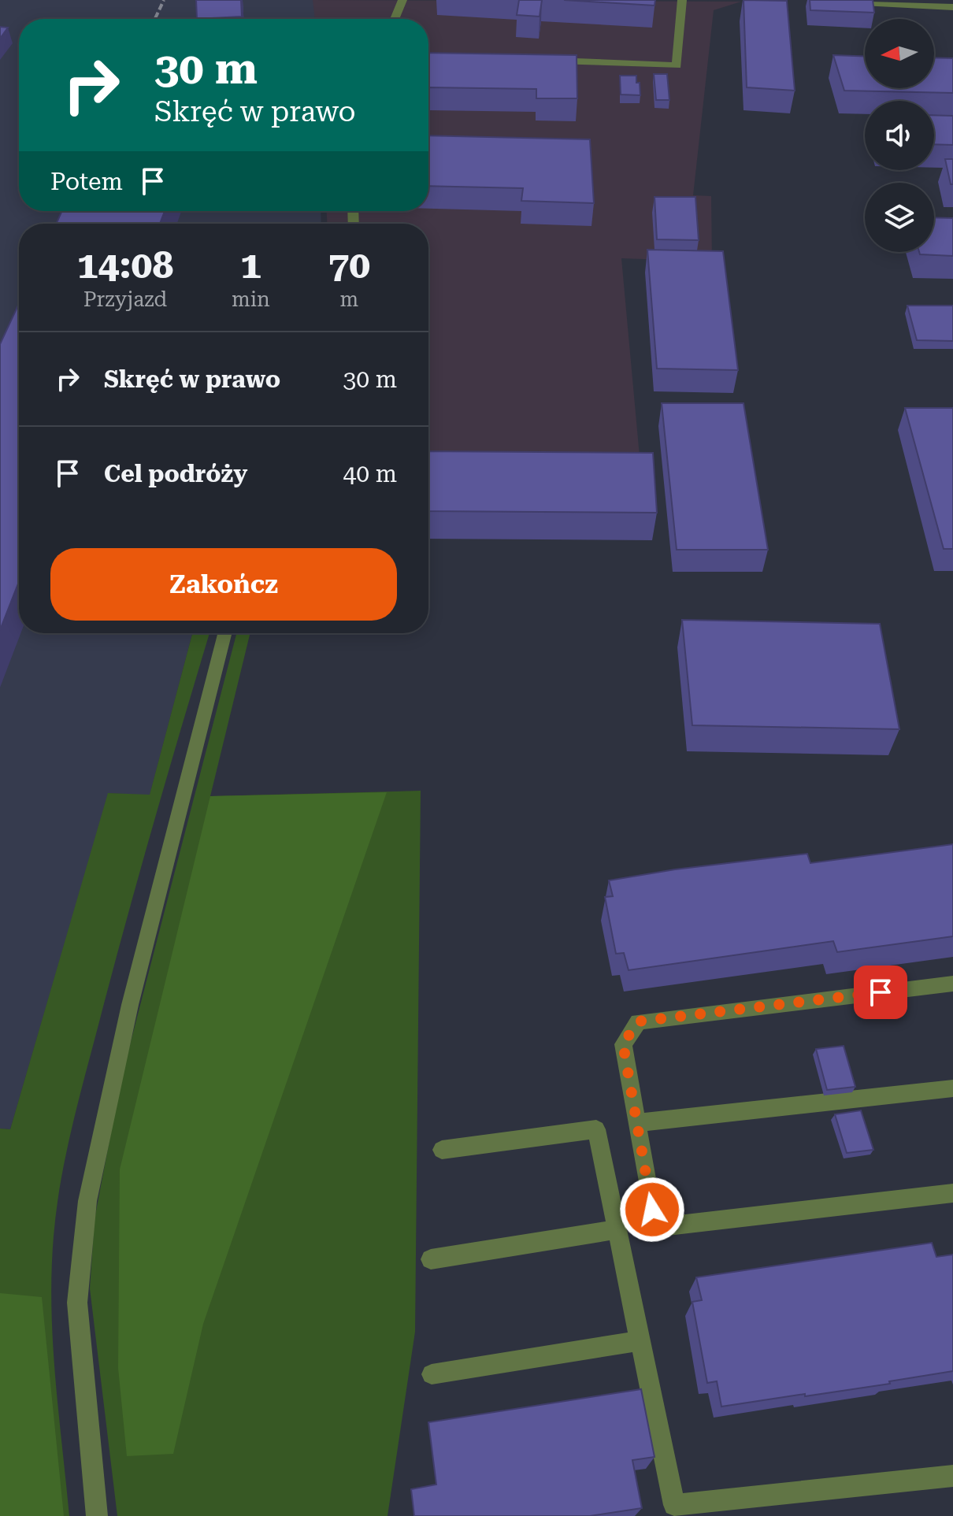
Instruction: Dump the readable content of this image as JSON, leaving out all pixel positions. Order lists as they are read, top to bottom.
{
  "north": "left",
  "page": {
    "turn": ["30 m", "Skręć w prawo"],
    "then": "Potem",
    "eta": [
      "14:08",
      "Przyjazd",
      "1",
      "min",
      "70",
      "m"
    ],
    "list": [
      {
        "name": "Skręć w prawo",
        "value": "30 m"
      },
      {
        "name": "Cel podróży",
        "value": "40 m"
      }
    ],
    "buttons": "Zakończ"
  }
}
